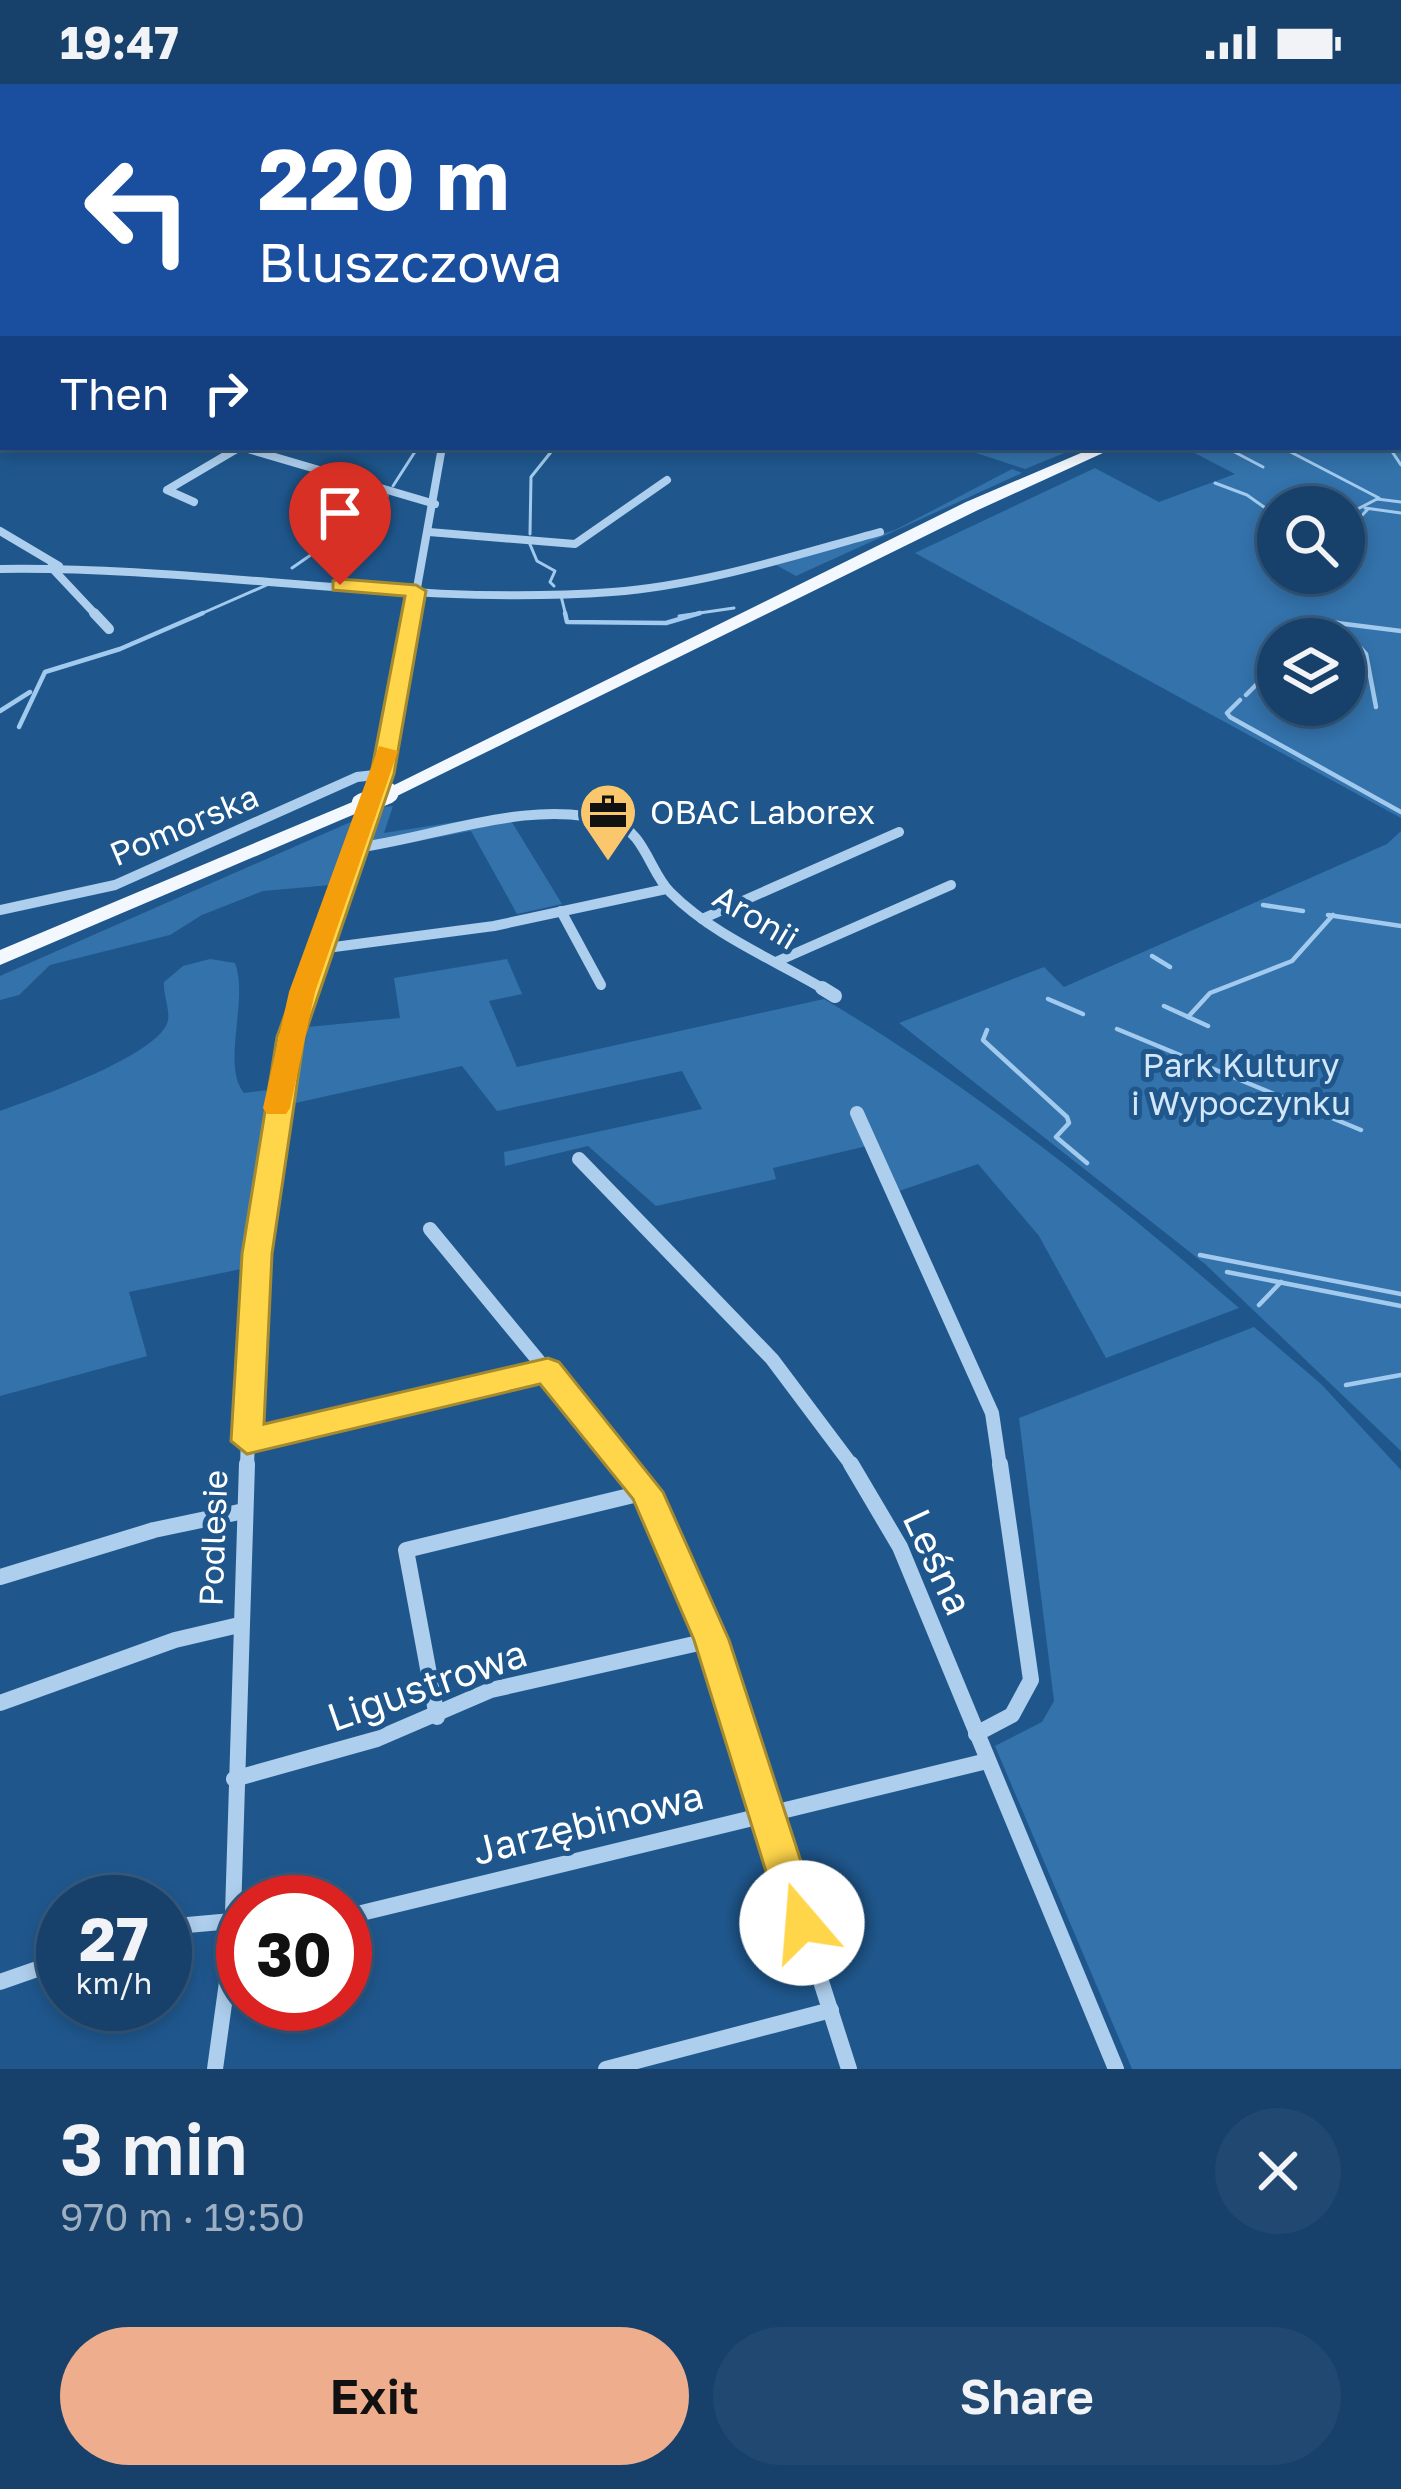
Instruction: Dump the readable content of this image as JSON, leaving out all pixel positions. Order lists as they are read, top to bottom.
{
  "streets": {
    "street": [
      "Pomorska",
      "Aronii",
      "Podlesie",
      "Leśna",
      "Ligustrowa",
      "Jarzębinowa"
    ]
  },
  "crossings": [
    ["Pomorska", "Podlesie"],
    ["Aronii", "Podlesie"],
    ["Podlesie", "Ligustrowa"],
    ["Leśna", "Jarzębinowa"]
  ],
  "parks": ["Park Kultury i Wypoczynku"],
  "places": {
    "office": ["OBAC Laborex"]
  },
  "page": {
    "status": "19:47",
    "turn": ["220 m", "Bluszczowa"],
    "then": "Then",
    "speed": "27 km/h",
    "limit": "30",
    "heading": ["3 min", "970 m · 19:50"],
    "buttons": ["Exit", "Share"]
  }
}
